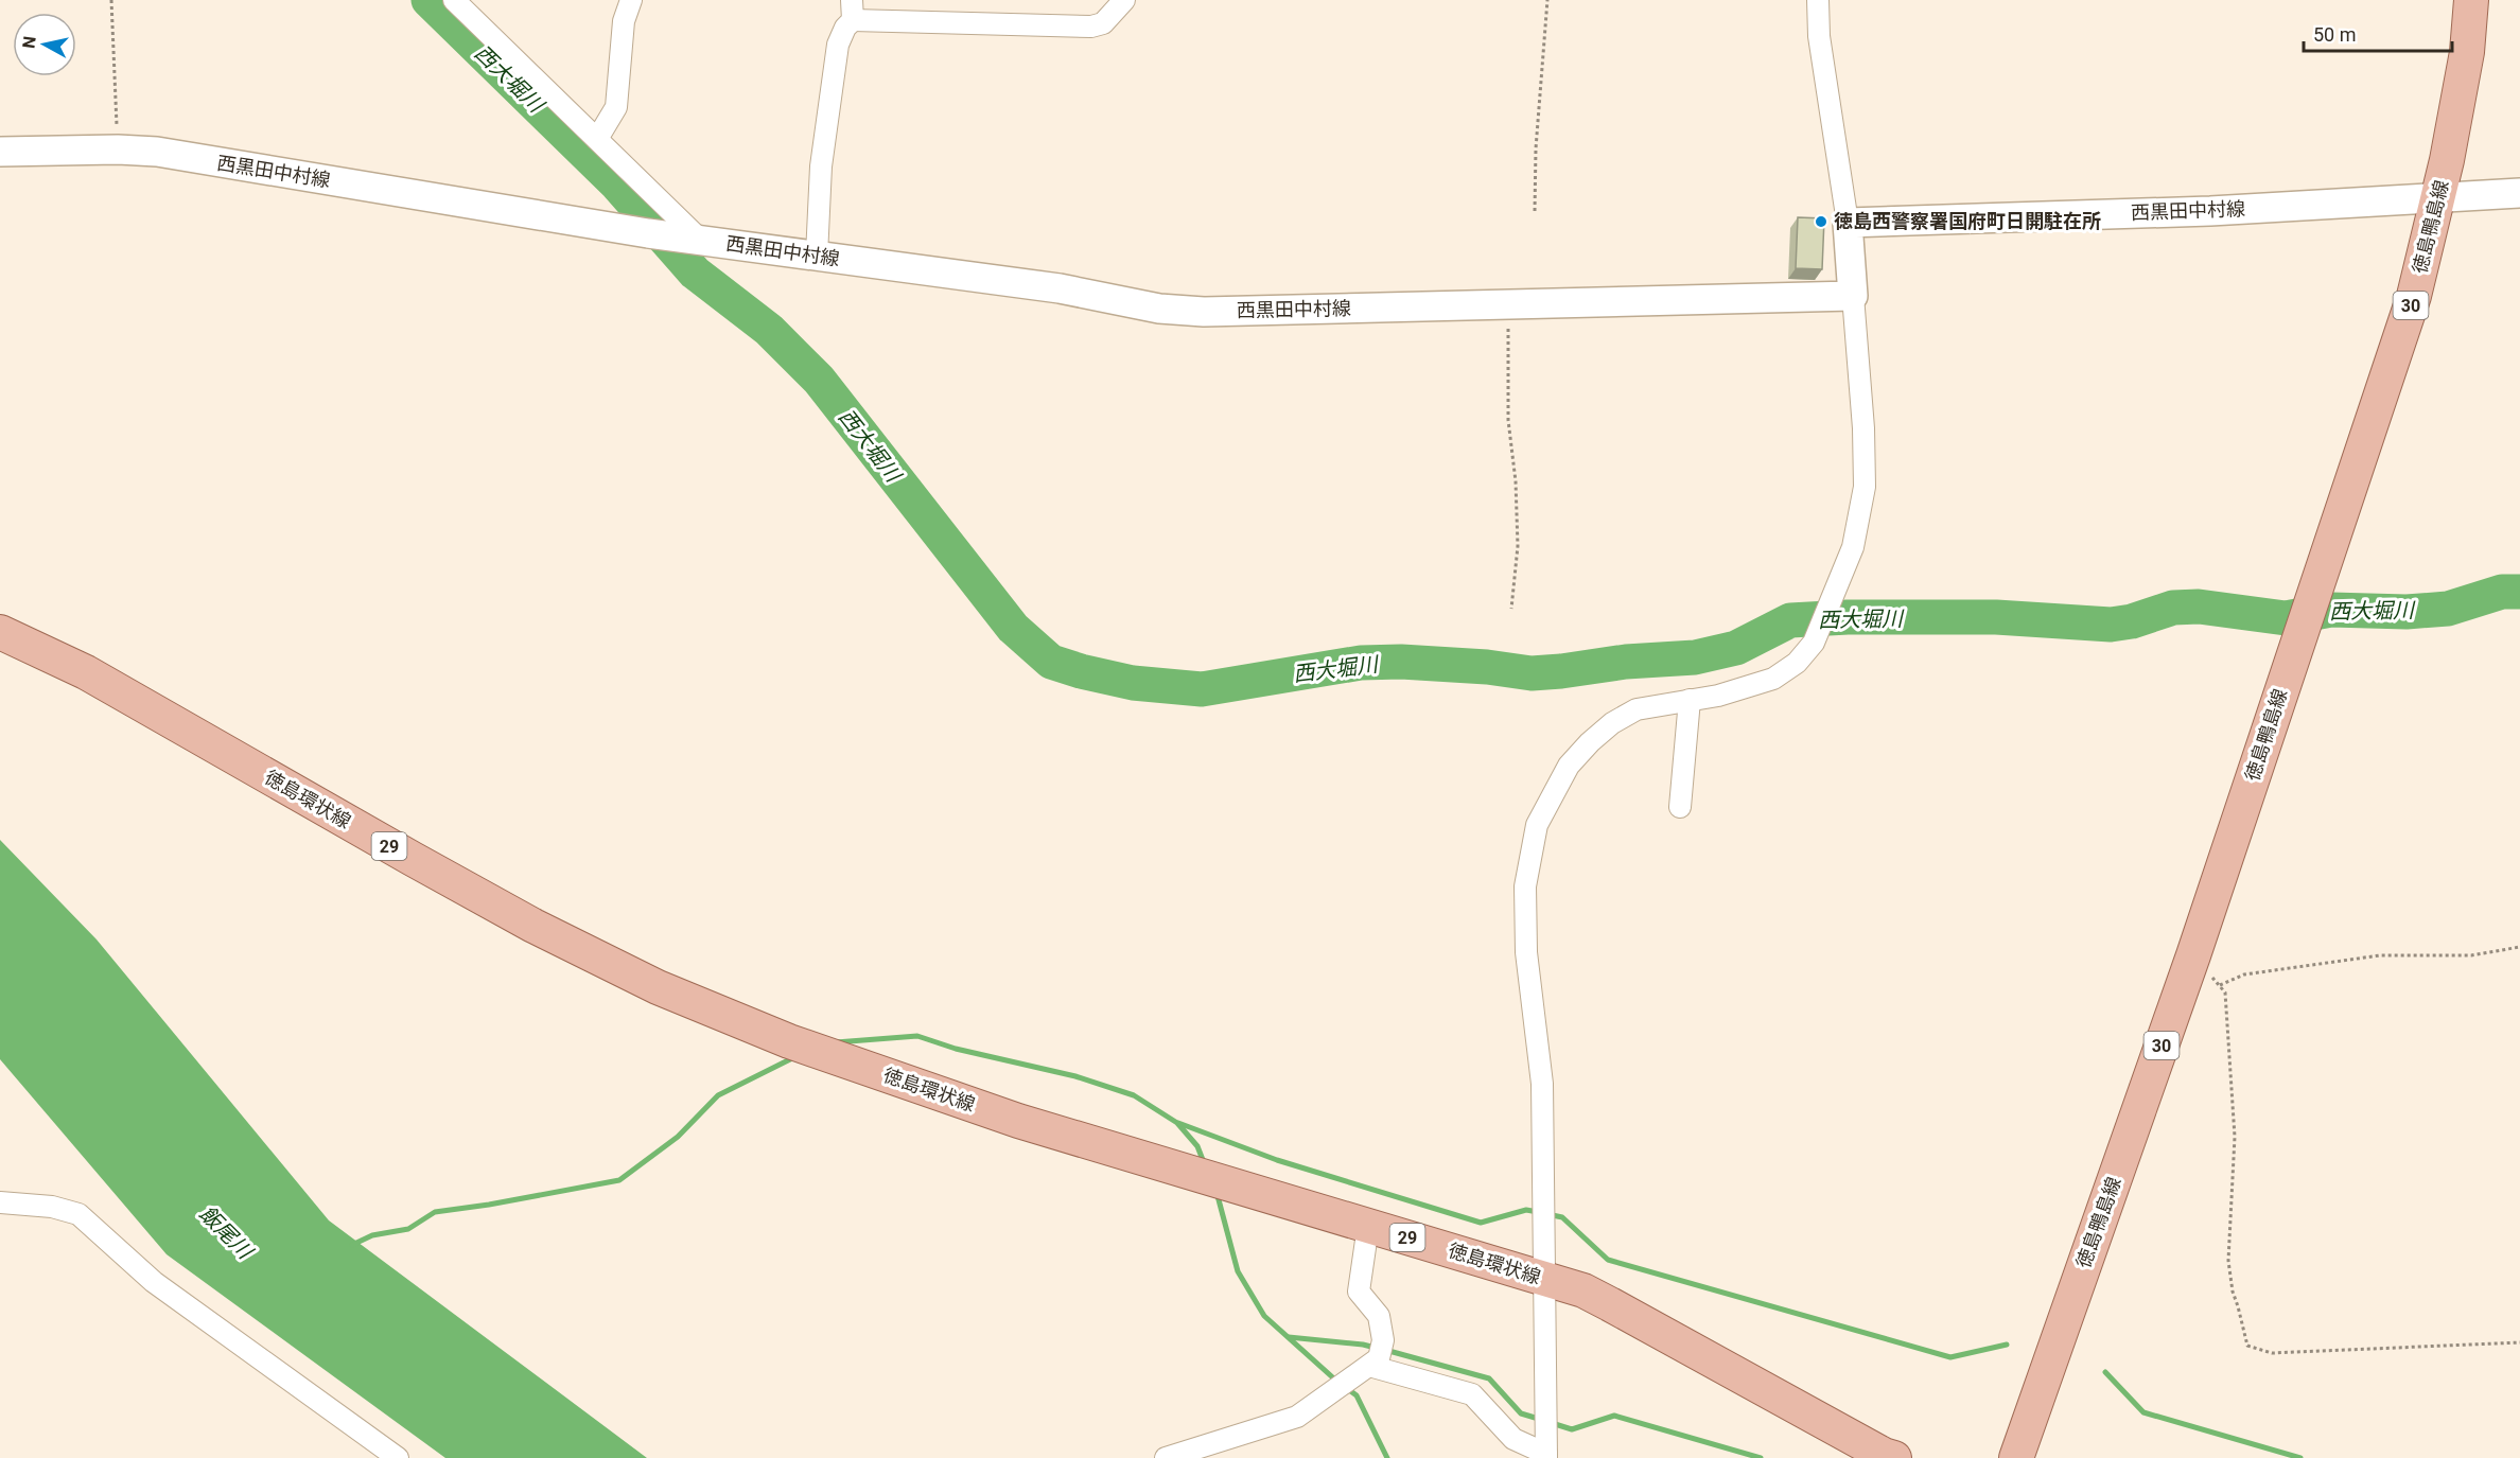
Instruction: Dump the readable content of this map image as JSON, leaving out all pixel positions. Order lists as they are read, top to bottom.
{
  "streets": {
    "main road": [
      "西黒田中村線",
      "徳島鴨島線",
      "30",
      "徳島環状線",
      "29"
    ]
  },
  "crossings": [
    ["西黒田中村線", "徳島鴨島線"]
  ],
  "water": ["西大堀川", "飯尾川"],
  "places": ["徳島西警察署国府町日開駐在所"],
  "scale_bar": "50 m",
  "north": "left"
}
